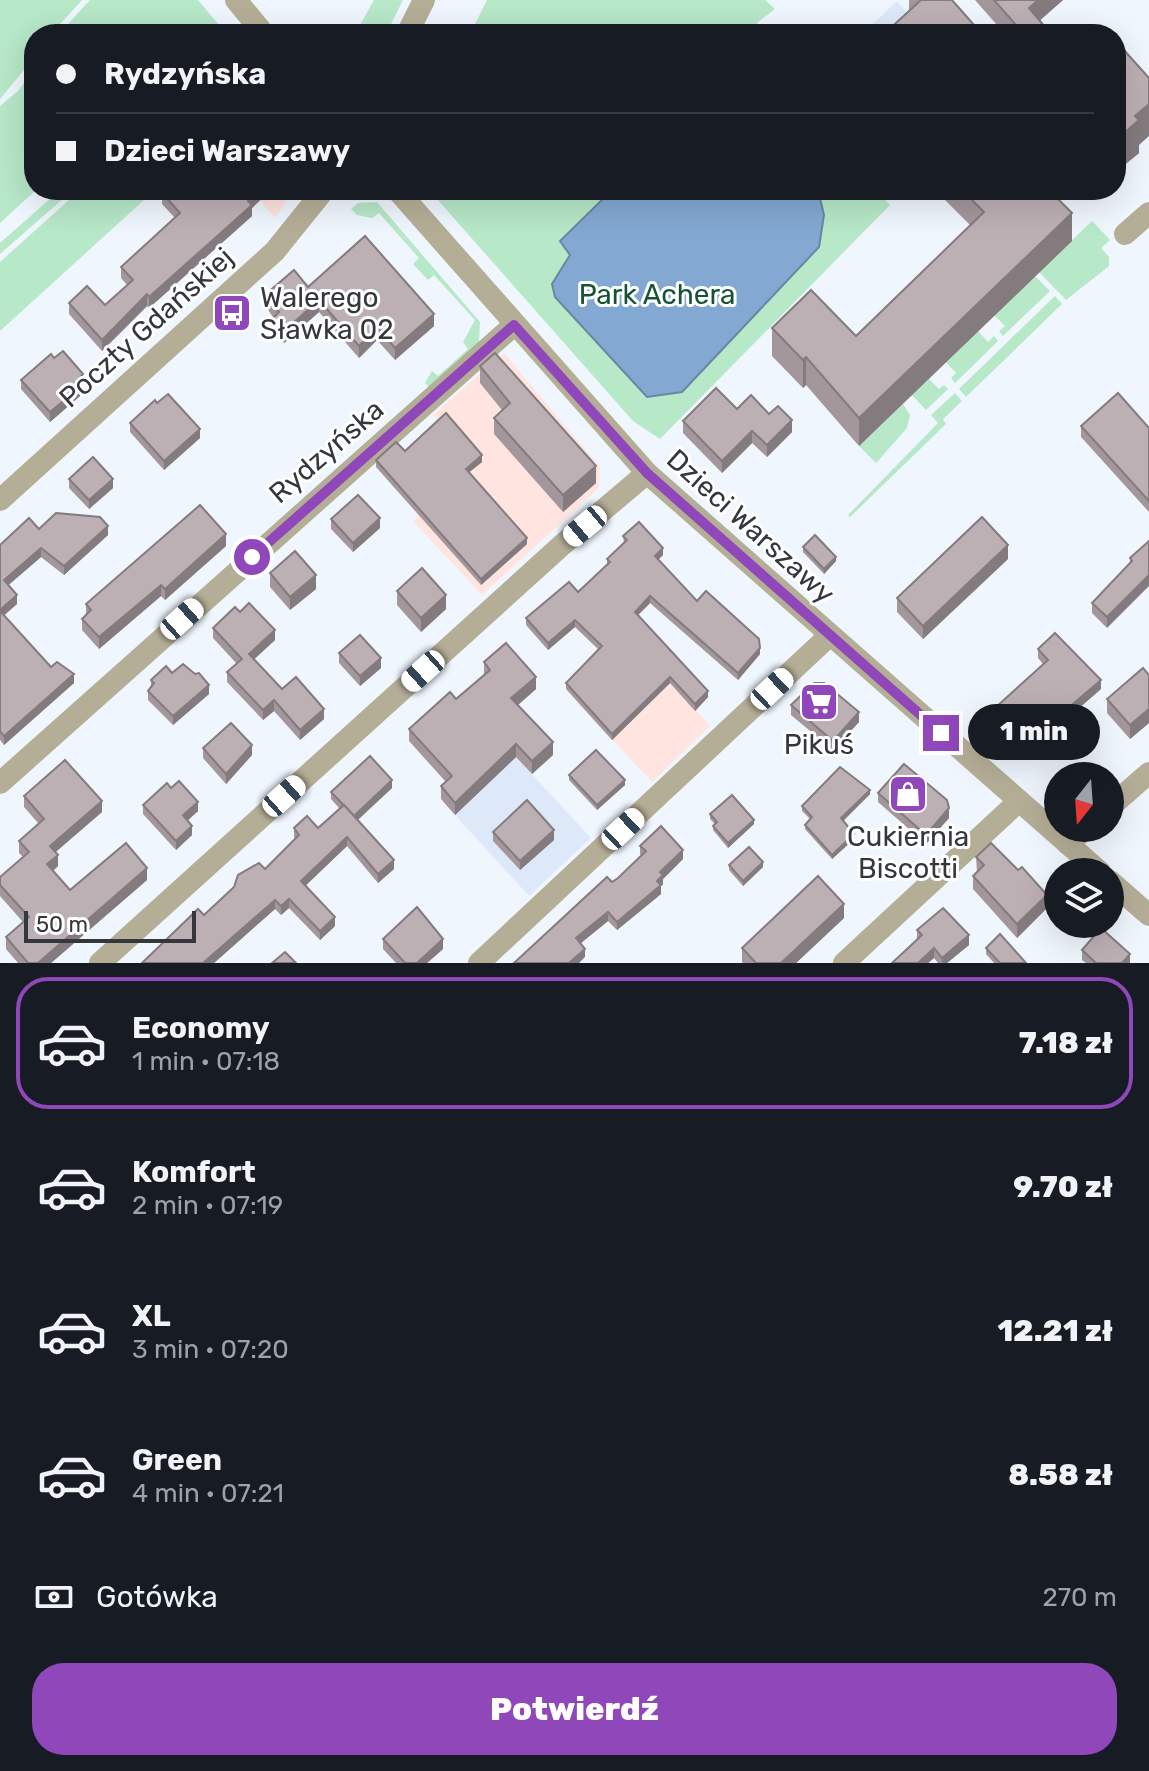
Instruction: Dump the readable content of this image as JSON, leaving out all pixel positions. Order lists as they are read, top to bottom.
{
  "streets": {
    "street": ["Poczty Gdańskiej", "Rydzyńska", "Dzieci Warszawy"]
  },
  "crossings": [
    ["Rydzyńska", "Dzieci Warszawy"]
  ],
  "parks": ["Park Achera"],
  "places": {
    "bus stop": ["Walerego Sławka 02"],
    "supermarket": ["Pikuś"],
    "shop": ["Cukiernia Biscotti"]
  },
  "scale_bar": "50 m",
  "north": "bottom",
  "page": {
    "banner": ["Rydzyńska", "Dzieci Warszawy"],
    "bubble": "1 min",
    "scale": "50 m",
    "list": [
      {
        "name": "Economy",
        "note": "1 min · 07:18",
        "value": "7.18 zł"
      },
      {
        "name": "Komfort",
        "note": "2 min · 07:19",
        "value": "9.70 zł"
      },
      {
        "name": "XL",
        "note": "3 min · 07:20",
        "value": "12.21 zł"
      },
      {
        "name": "Green",
        "note": "4 min · 07:21",
        "value": "8.58 zł"
      }
    ],
    "pay": ["Gotówka", "270 m"],
    "buttons": "Potwierdź"
  }
}
